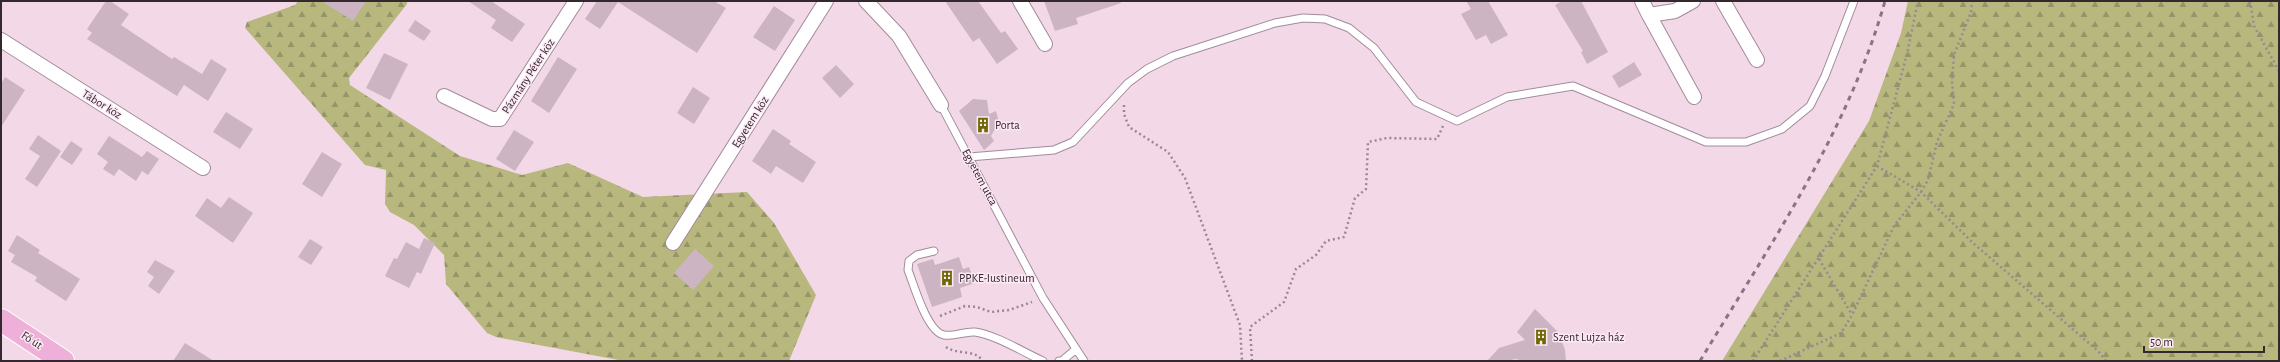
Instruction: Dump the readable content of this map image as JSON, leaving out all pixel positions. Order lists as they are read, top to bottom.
{
  "streets": {
    "main road": ["Fő út"],
    "street": [
      "Pázmány Péter köz",
      "Tábor köz",
      "Egyetem köz",
      "Egyetem utca"
    ]
  },
  "places": {
    "building": ["Porta", "PPKE-Iustineum", "Szent Lujza ház"]
  },
  "scale_bar": "50 m"
}
